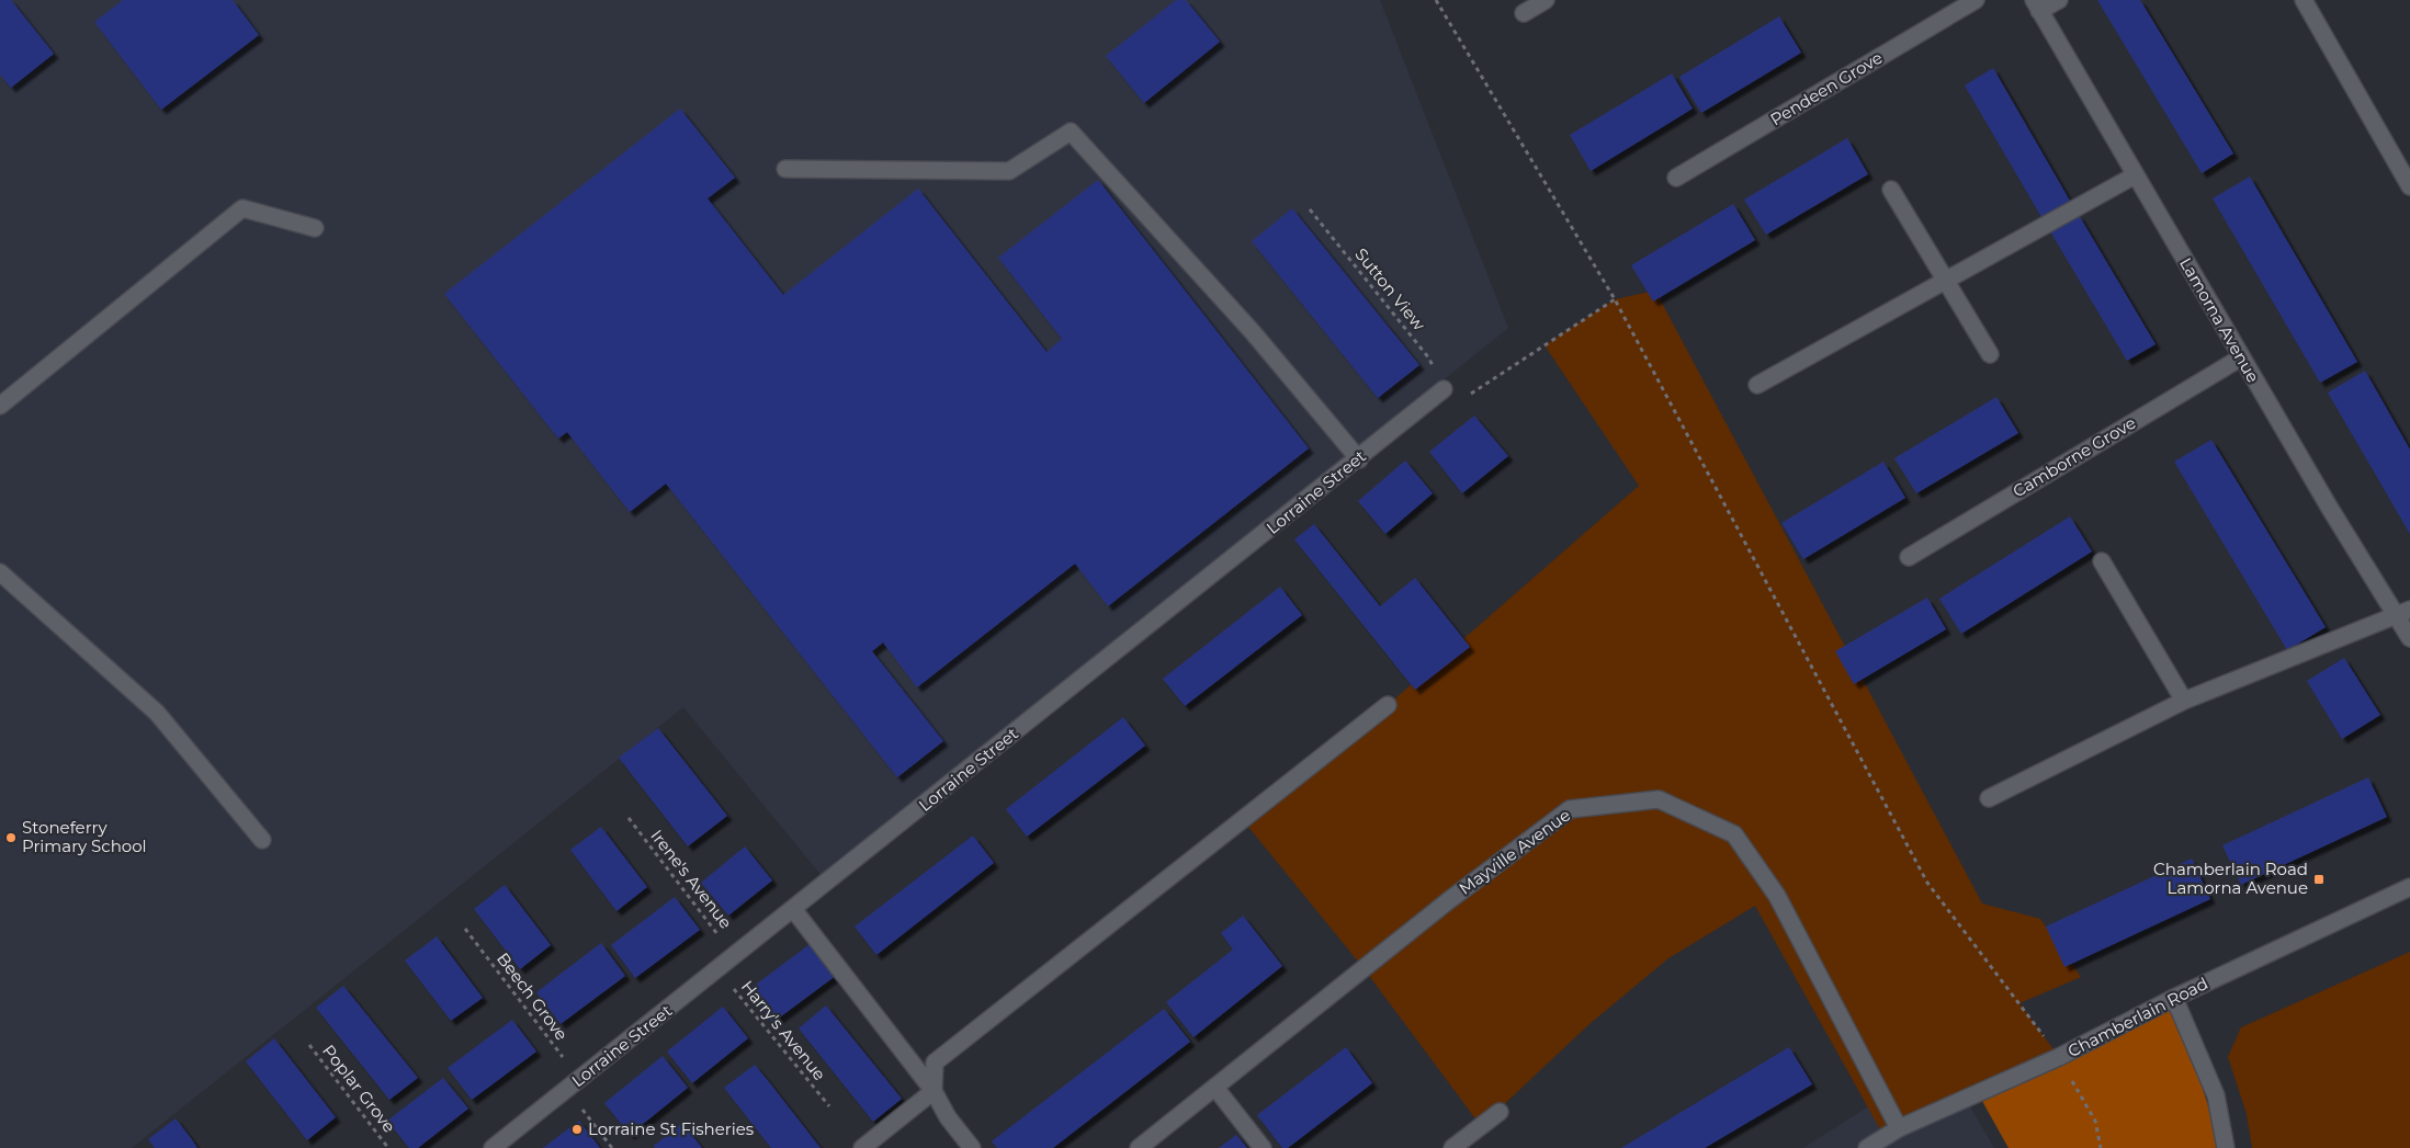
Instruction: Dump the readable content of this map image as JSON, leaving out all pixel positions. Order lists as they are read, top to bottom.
{
  "streets": {
    "street": [
      "Pendeen Grove",
      "Lamorna Avenue",
      "Camborne Grove",
      "Lorraine Street",
      "Mayville Avenue",
      "Chamberlain Road"
    ],
    "path": [
      "Sutton View",
      "Irene's Avenue",
      "Beech Grove",
      "Harry's Avenue",
      "Poplar Grove"
    ]
  },
  "crossings": [
    ["Sutton View", "Lorraine Street"],
    ["Lamorna Avenue", "Camborne Grove"],
    ["Lorraine Street", "Irene's Avenue"],
    ["Lorraine Street", "Beech Grove"],
    ["Lorraine Street", "Harry's Avenue"],
    ["Mayville Avenue", "Chamberlain Road"]
  ],
  "places": {
    "other": ["Stoneferry Primary School", "Lorraine St Fisheries"],
    "transit": ["Chamberlain Road Lamorna Avenue"]
  }
}
